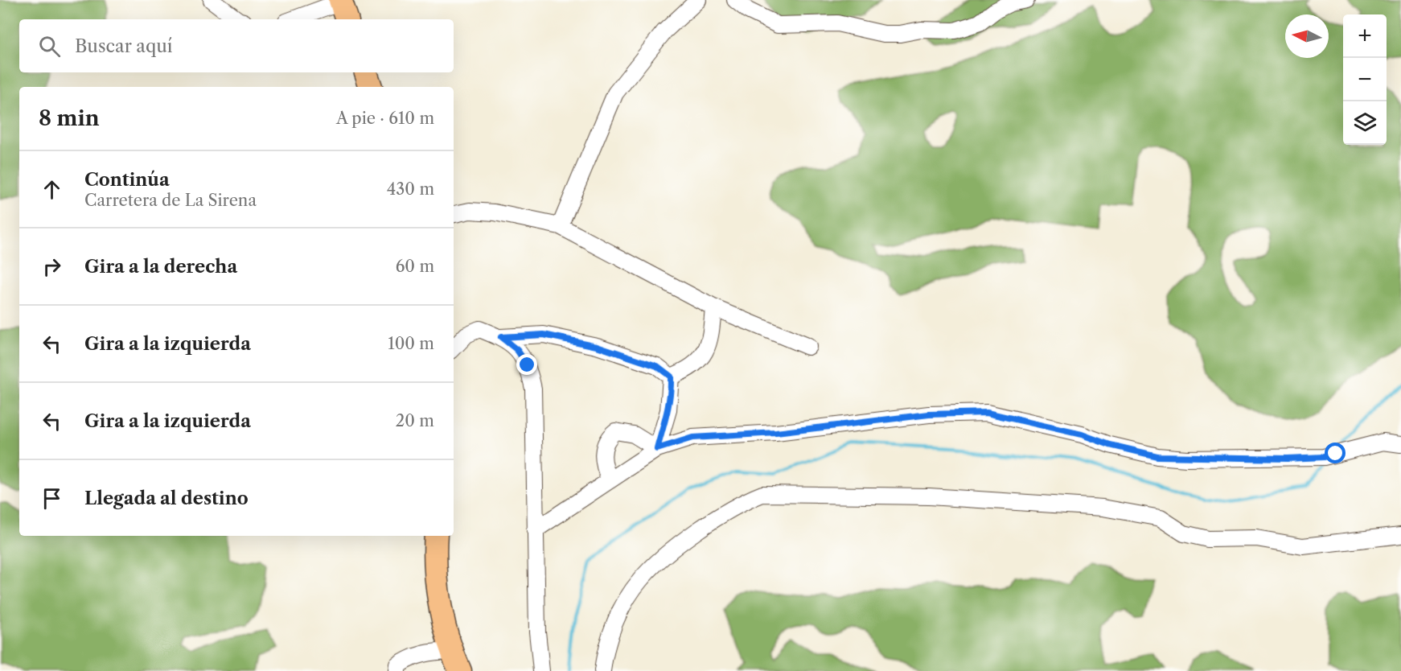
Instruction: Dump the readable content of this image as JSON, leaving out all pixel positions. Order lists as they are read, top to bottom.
{
  "north": "left",
  "page": {
    "map_buttons": ["+", "−"],
    "search": "Buscar aquí",
    "heading": ["8 min", "A pie · 610 m"],
    "list": [
      ["Continúa", "Carretera de La Sirena", "430 m"],
      ["Gira a la derecha", "60 m"],
      ["Gira a la izquierda", "100 m"],
      ["Gira a la izquierda", "20 m"],
      "Llegada al destino"
    ]
  }
}
